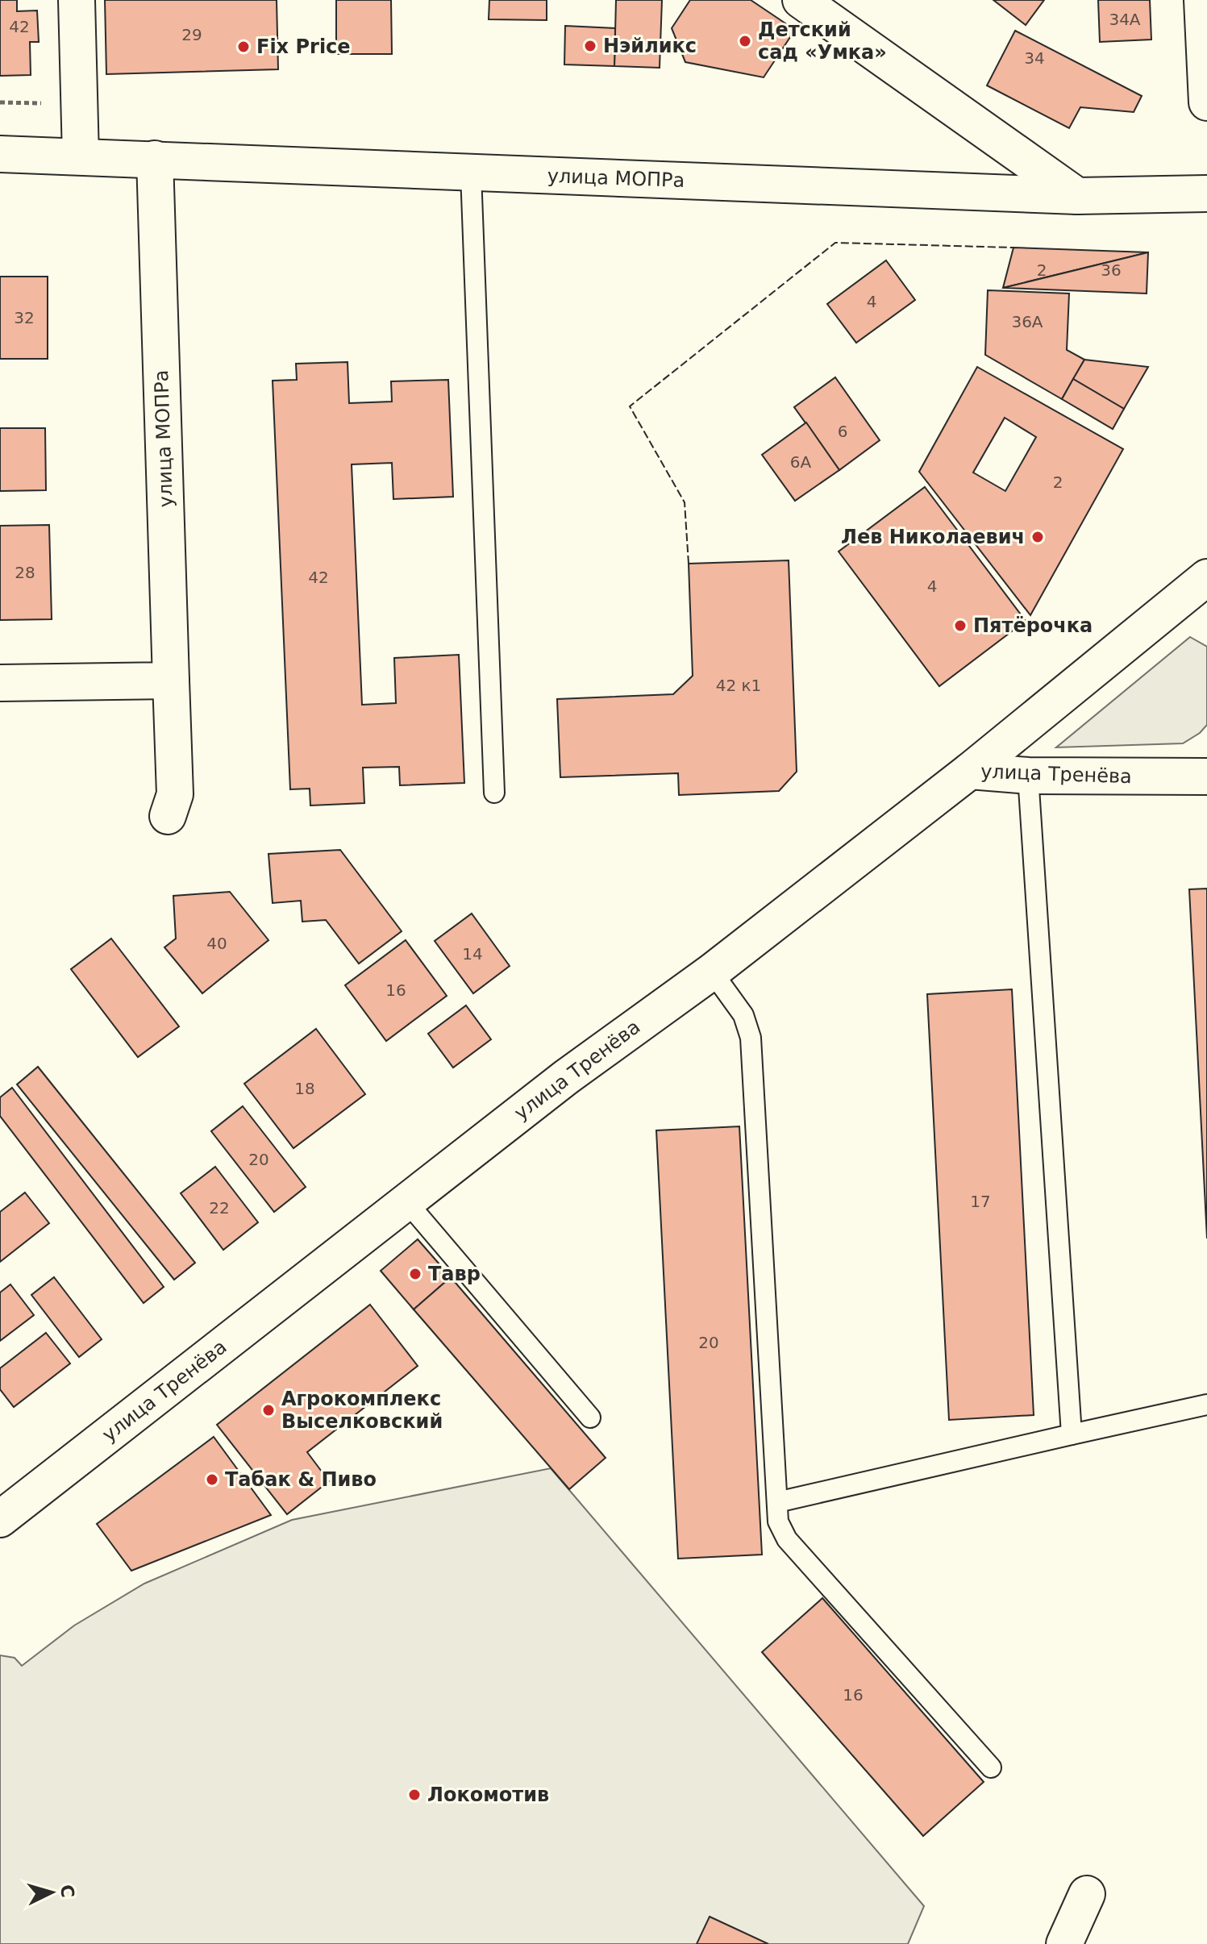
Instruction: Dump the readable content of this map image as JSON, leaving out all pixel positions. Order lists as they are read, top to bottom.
{
  "streets": {
    "street": ["улица МОПРа", "улица Тренёва"]
  },
  "places": [
    "Детский сад «Умка»",
    "Нэйликс",
    "Fix Price",
    "Лев Николаевич",
    "Пятёрочка",
    "Тавр",
    "Агрокомплекс Выселковский",
    "Табак & Пиво",
    "Локомотив"
  ],
  "house_numbers": [
    "34А",
    "42",
    "29",
    "34",
    "2",
    "36",
    "4",
    "32",
    "36А",
    "6",
    "6А",
    "2",
    "28",
    "42",
    "4",
    "42 к1",
    "40",
    "14",
    "16",
    "18",
    "20",
    "17",
    "22",
    "20",
    "16"
  ],
  "north": "right"
}
